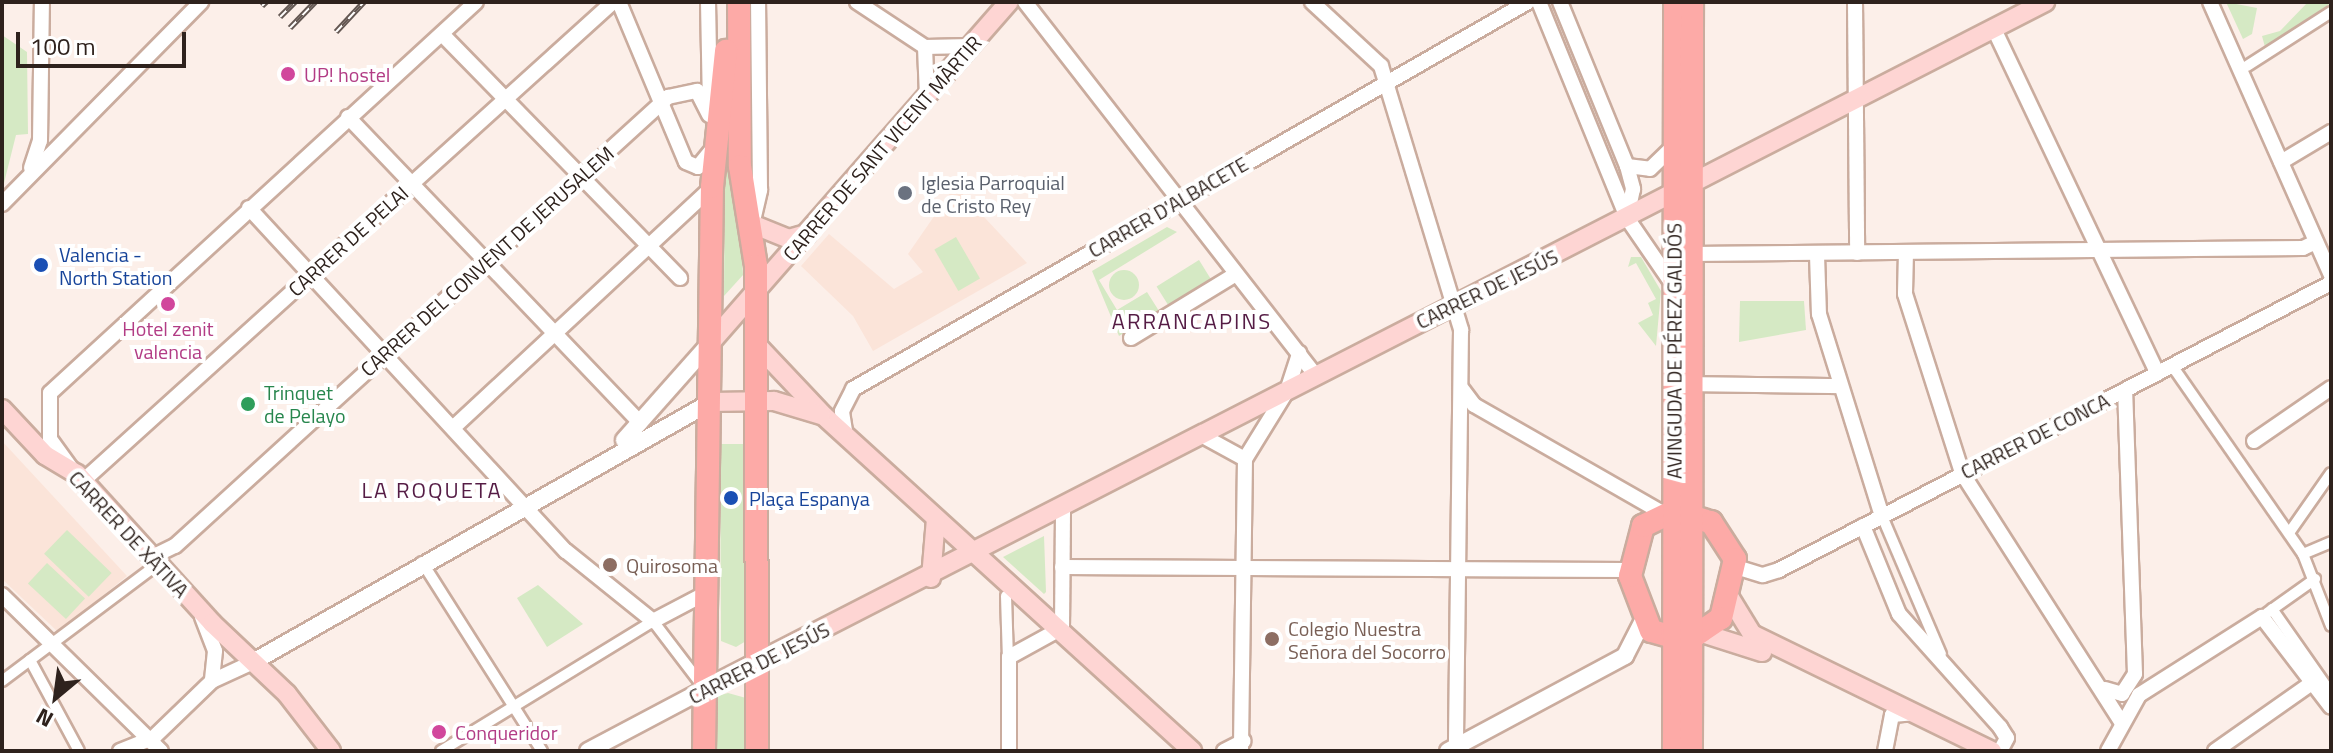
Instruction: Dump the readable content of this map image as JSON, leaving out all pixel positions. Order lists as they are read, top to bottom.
{
  "streets": {
    "main road": [
      "CARRER DE SANT VICENT MÀRTIR",
      "CARRER DE JESÚS",
      "AVINGUDA DE PÉREZ GALDÓS",
      "CARRER DE XÀTIVA"
    ],
    "street": [
      "CARRER D'ALBACETE",
      "CARRER DE PELAI",
      "CARRER DEL CONVENT DE JERUSALEM",
      "CARRER DE CONCA"
    ]
  },
  "crossings": [
    ["CARRER DE PELAI", "CARRER DE XÀTIVA"],
    ["CARRER DEL CONVENT DE JERUSALEM", "CARRER DE XÀTIVA"],
    ["CARRER DE JESÚS", "AVINGUDA DE PÉREZ GALDÓS"],
    ["AVINGUDA DE PÉREZ GALDÓS", "CARRER DE CONCA"]
  ],
  "districts": ["ARRANCAPINS", "LA ROQUETA"],
  "places": [
    "UP! hostel",
    "Iglesia Parroquial de Cristo Rey",
    "Valencia - North Station",
    "Hotel zenit valencia",
    "Trinquet de Pelayo",
    "Plaça Espanya",
    "Quirosoma",
    "Colegio Nuestra Señora del Socorro",
    "Conqueridor"
  ],
  "scale_bar": "100 m",
  "north": "bottom left"
}
